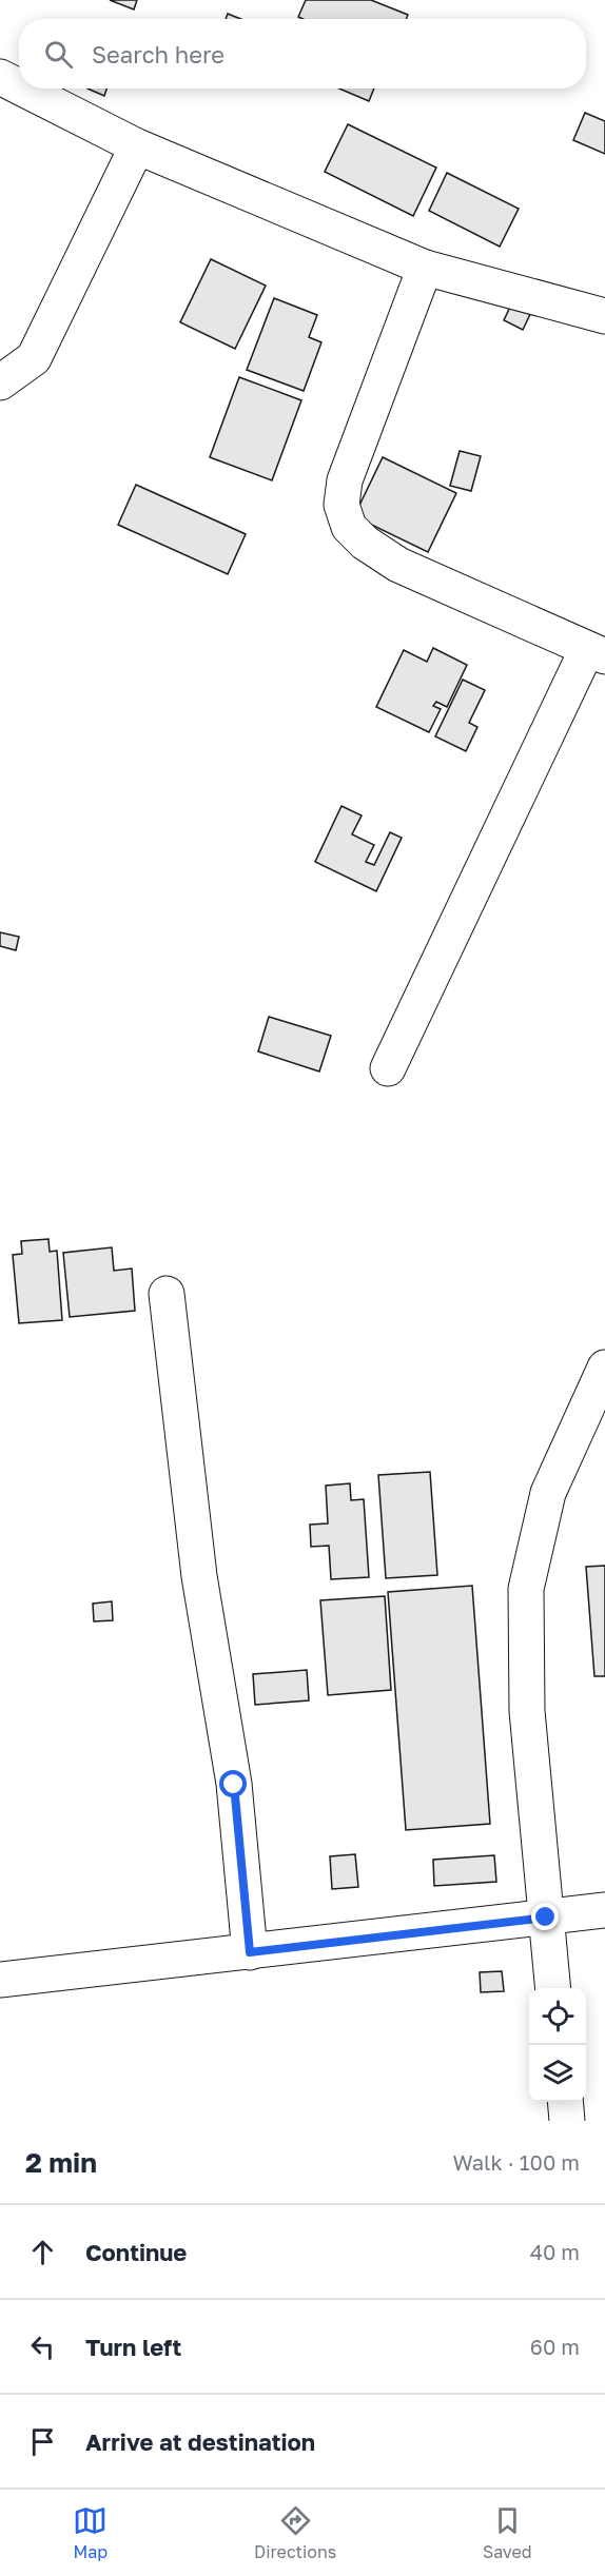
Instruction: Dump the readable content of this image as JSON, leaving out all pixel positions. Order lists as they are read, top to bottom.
{
  "page": {
    "search": "Search here",
    "heading": ["2 min", "Walk · 100 m"],
    "list": [
      ["Continue", "40 m"],
      ["Turn left", "60 m"],
      "Arrive at destination"
    ],
    "nav": ["Map", "Directions", "Saved"]
  }
}
